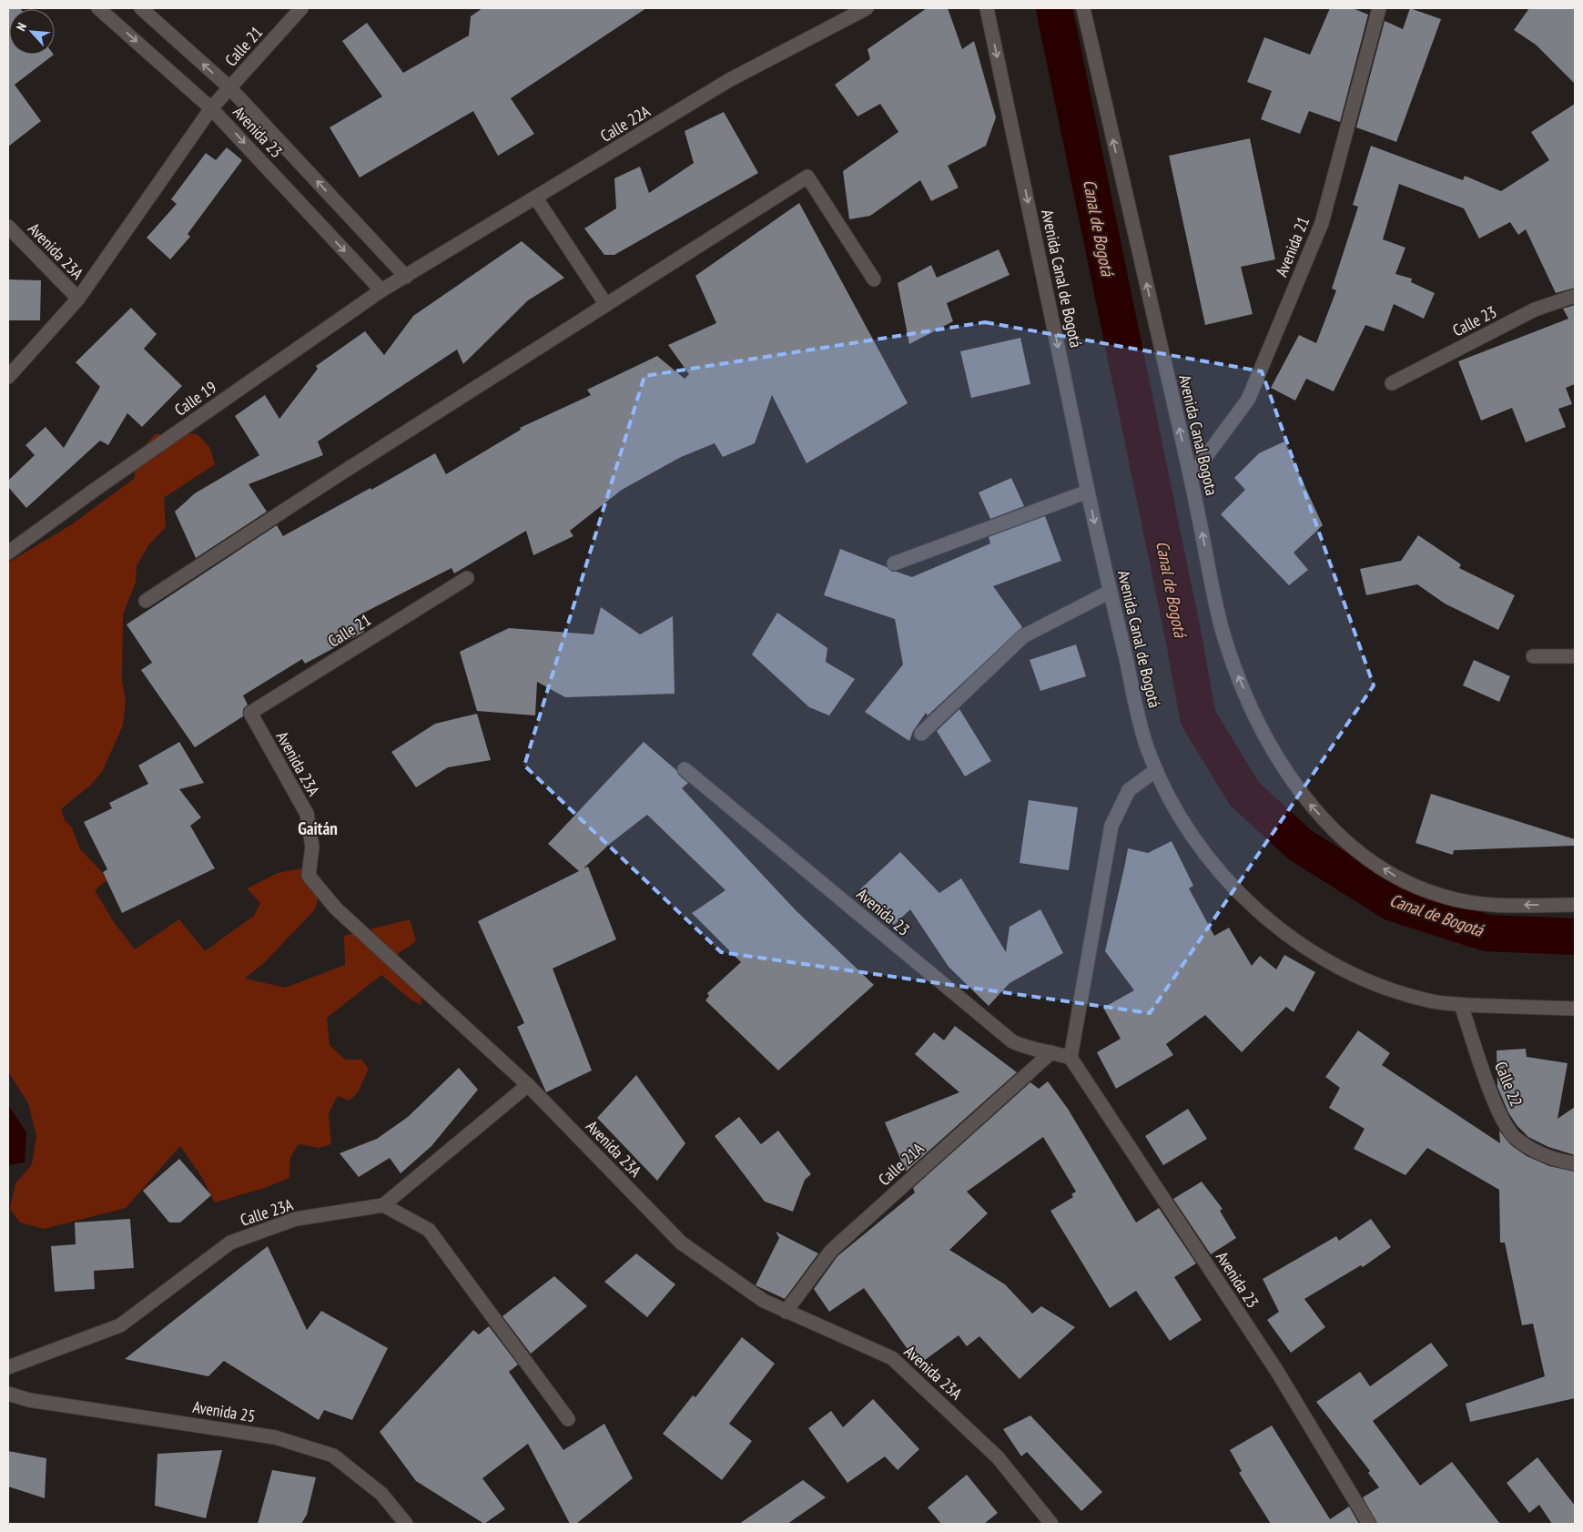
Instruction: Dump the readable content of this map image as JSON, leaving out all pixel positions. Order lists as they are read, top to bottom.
{
  "streets": {
    "street": [
      "Calle 21",
      "Calle 22A",
      "Avenida 23",
      "Avenida 21",
      "Avenida 23A",
      "Avenida Canal de Bogotá",
      "Calle 23",
      "Calle 19",
      "Avenida Canal Bogota",
      "Calle 22",
      "Calle 21A",
      "Calle 23A",
      "Avenida 25"
    ]
  },
  "crossings": [
    ["Calle 21", "Avenida 23"],
    ["Calle 21", "Avenida 23A"],
    ["Calle 22A", "Avenida 23"],
    ["Calle 22A", "Calle 19"],
    ["Avenida 23", "Calle 19"],
    ["Avenida 23", "Calle 21A"],
    ["Avenida 21", "Avenida Canal Bogota"],
    ["Avenida 23A", "Calle 21A"],
    ["Avenida Canal de Bogotá", "Calle 22"]
  ],
  "one_way": ["Avenida Canal de Bogotá", "Avenida Canal Bogota"],
  "districts": ["Gaitán"],
  "water": ["Canal de Bogotá"],
  "north": "top left"
}
